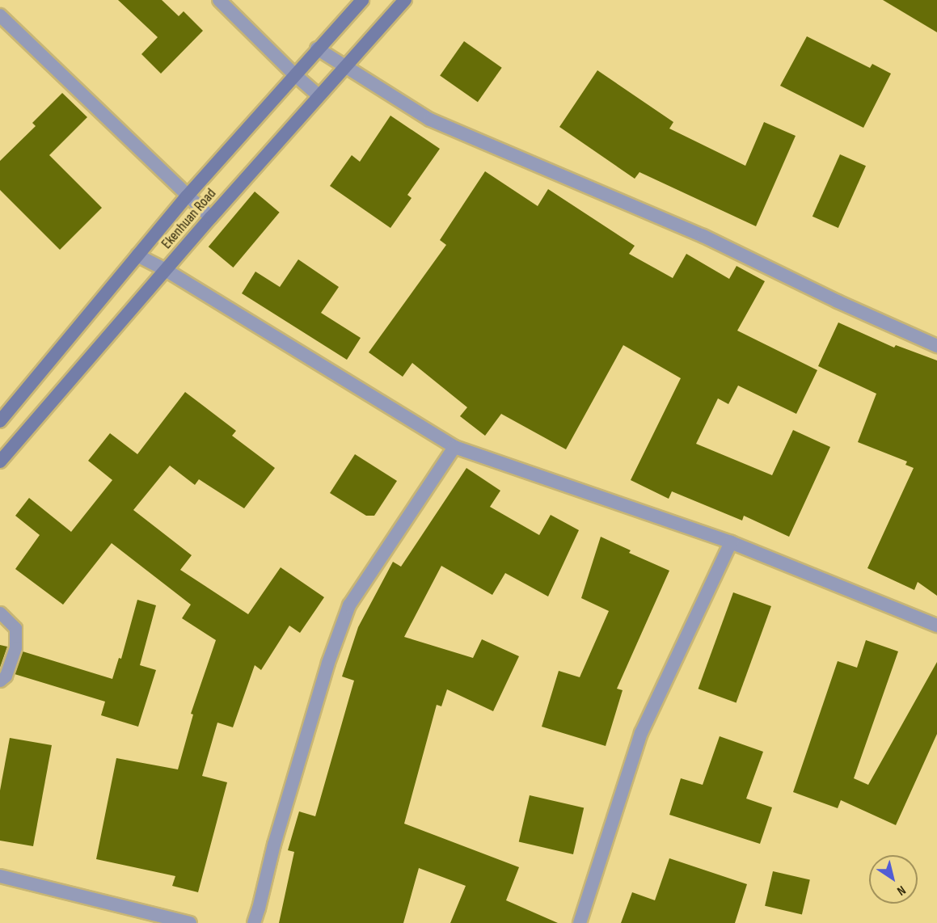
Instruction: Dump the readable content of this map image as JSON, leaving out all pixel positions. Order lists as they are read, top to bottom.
{
  "streets": {
    "main road": ["Ekenhuan Road"]
  },
  "north": "bottom right"
}
